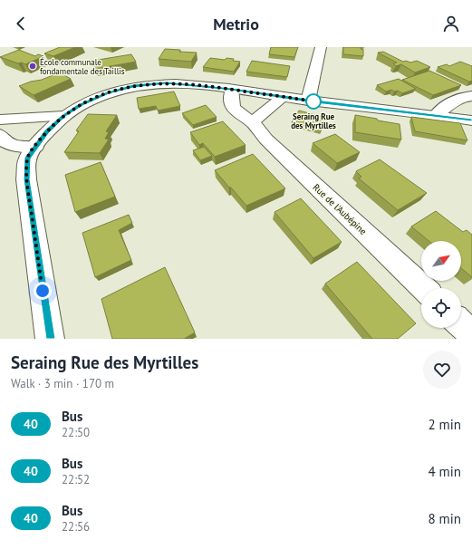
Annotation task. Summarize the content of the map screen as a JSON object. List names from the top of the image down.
{
  "streets": {
    "street": ["Rue de l'Aubépine"]
  },
  "places": ["École communale fondamentale des Taillis", "Seraing Rue des Myrtilles"],
  "lines": ["bus line 40"],
  "north": "top right",
  "page": {
    "header": "Metrio",
    "heading": ["Seraing Rue des Myrtilles", "Walk · 3 min · 170 m"],
    "list": [
      {
        "mark": "40",
        "name": "Bus",
        "note": "22:50",
        "value": "2 min"
      },
      {
        "mark": "40",
        "name": "Bus",
        "note": "22:52",
        "value": "4 min"
      },
      {
        "mark": "40",
        "name": "Bus",
        "note": "22:56",
        "value": "8 min"
      }
    ]
  }
}
